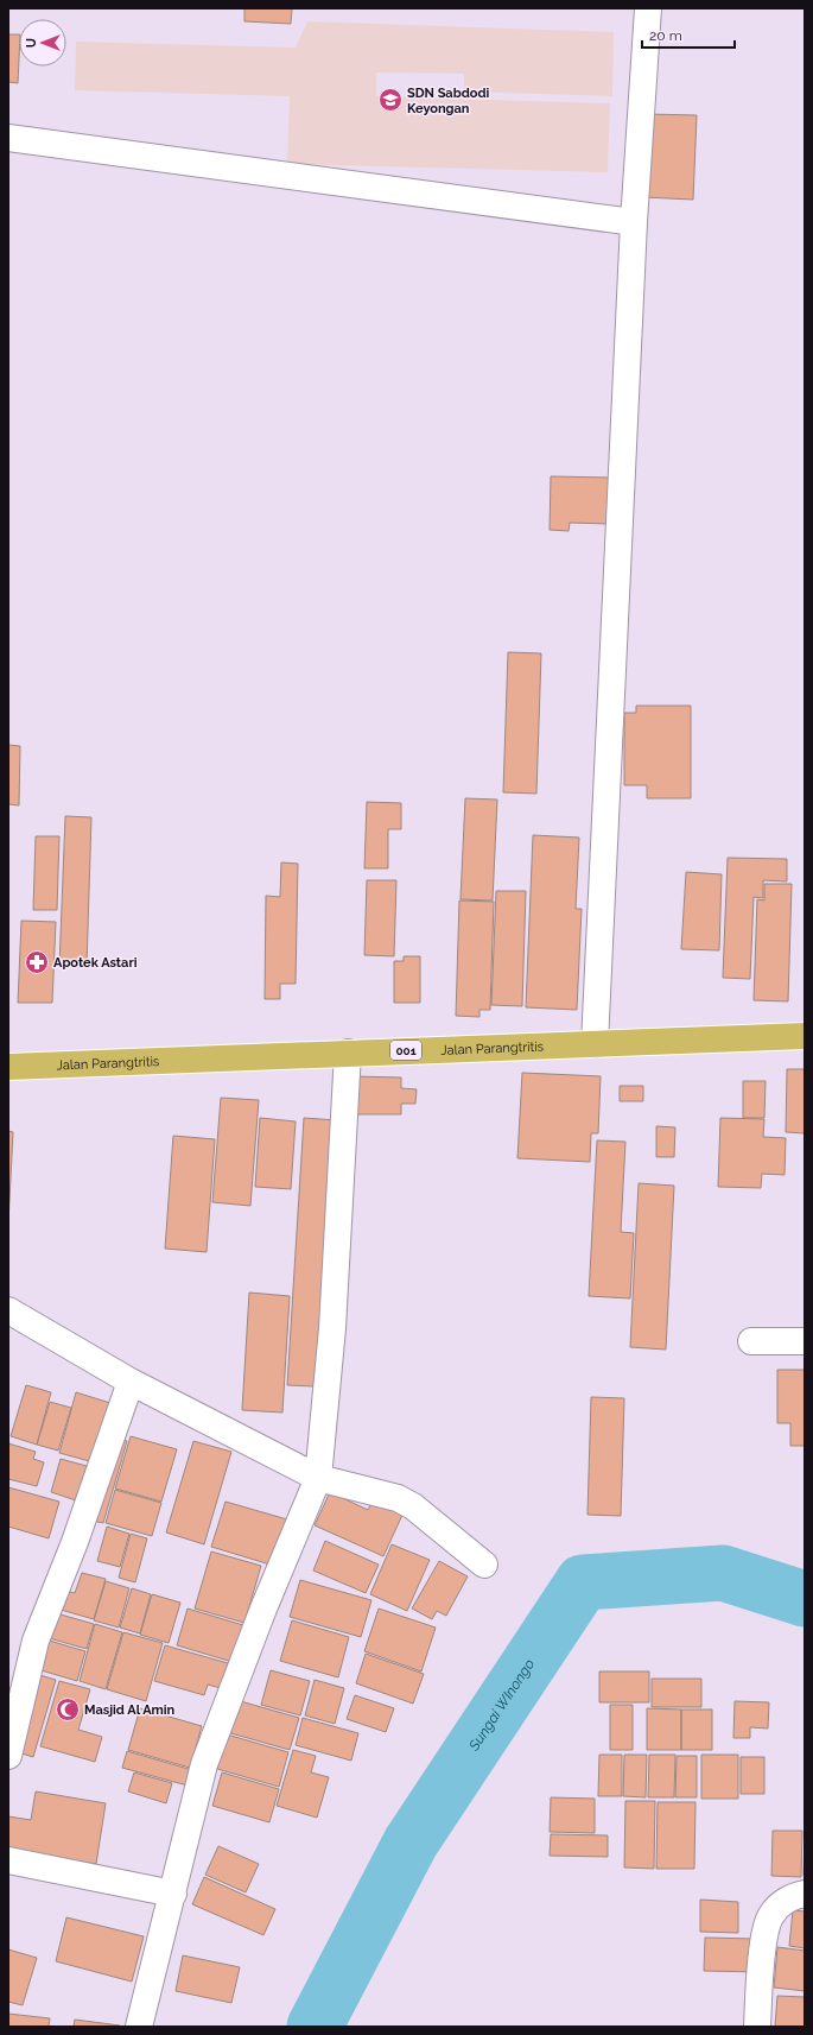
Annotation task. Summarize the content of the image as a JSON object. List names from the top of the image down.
{
  "streets": {
    "main road": ["Jalan Parangtritis", "001"]
  },
  "water": ["Sungai WInongo"],
  "places": {
    "school or university": ["SDN Sabdodi Keyongan"],
    "pharmacy": ["Apotek Astari"],
    "mosque": ["Masjid Al Amin"]
  },
  "scale_bar": "20 m",
  "north": "left"
}
